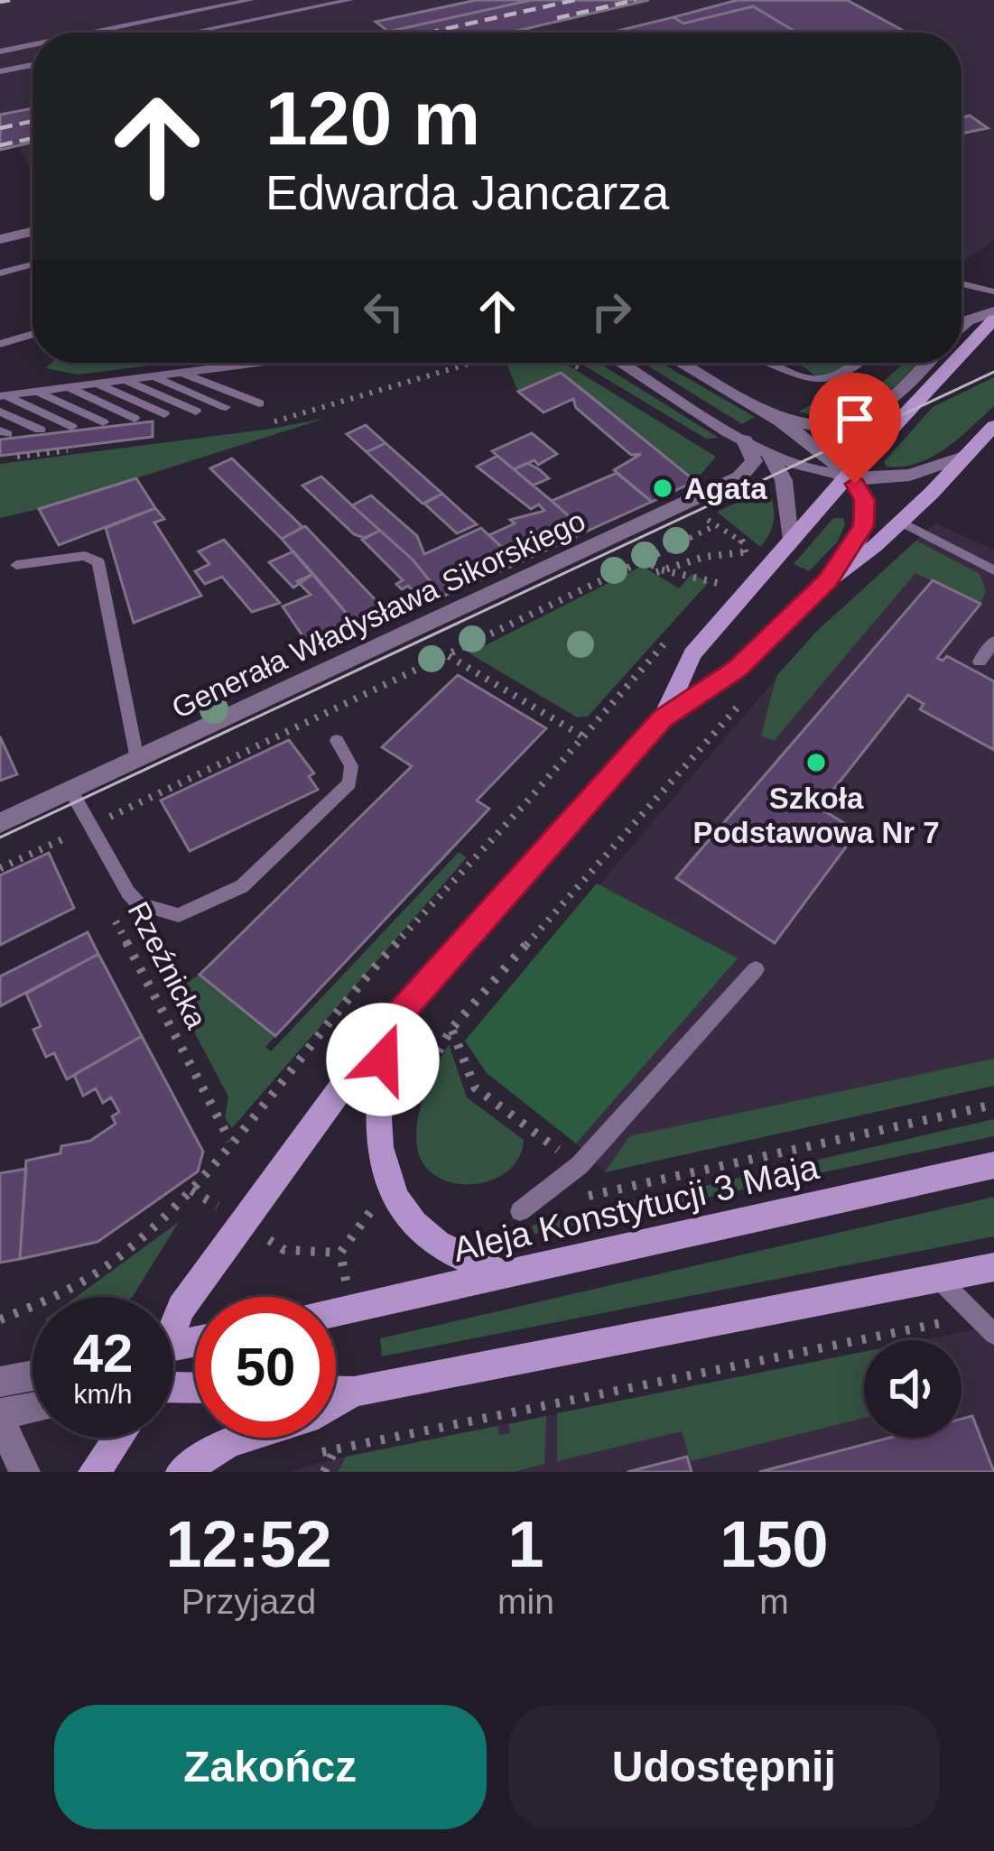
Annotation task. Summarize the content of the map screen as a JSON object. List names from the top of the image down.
{
  "streets": {
    "main road": ["Aleja Konstytucji 3 Maja"],
    "street": ["Generała Władysława Sikorskiego"],
    "lane": ["Rzeźnicka"]
  },
  "crossings": [
    ["Generała Władysława Sikorskiego", "Rzeźnicka"]
  ],
  "places": ["Agata", "Szkoła Podstawowa Nr 7"],
  "page": {
    "turn": ["120 m", "Edwarda Jancarza"],
    "speed": "42 km/h",
    "limit": "50",
    "eta": [
      "12:52",
      "Przyjazd",
      "1",
      "min",
      "150",
      "m"
    ],
    "buttons": ["Zakończ", "Udostępnij"]
  }
}
